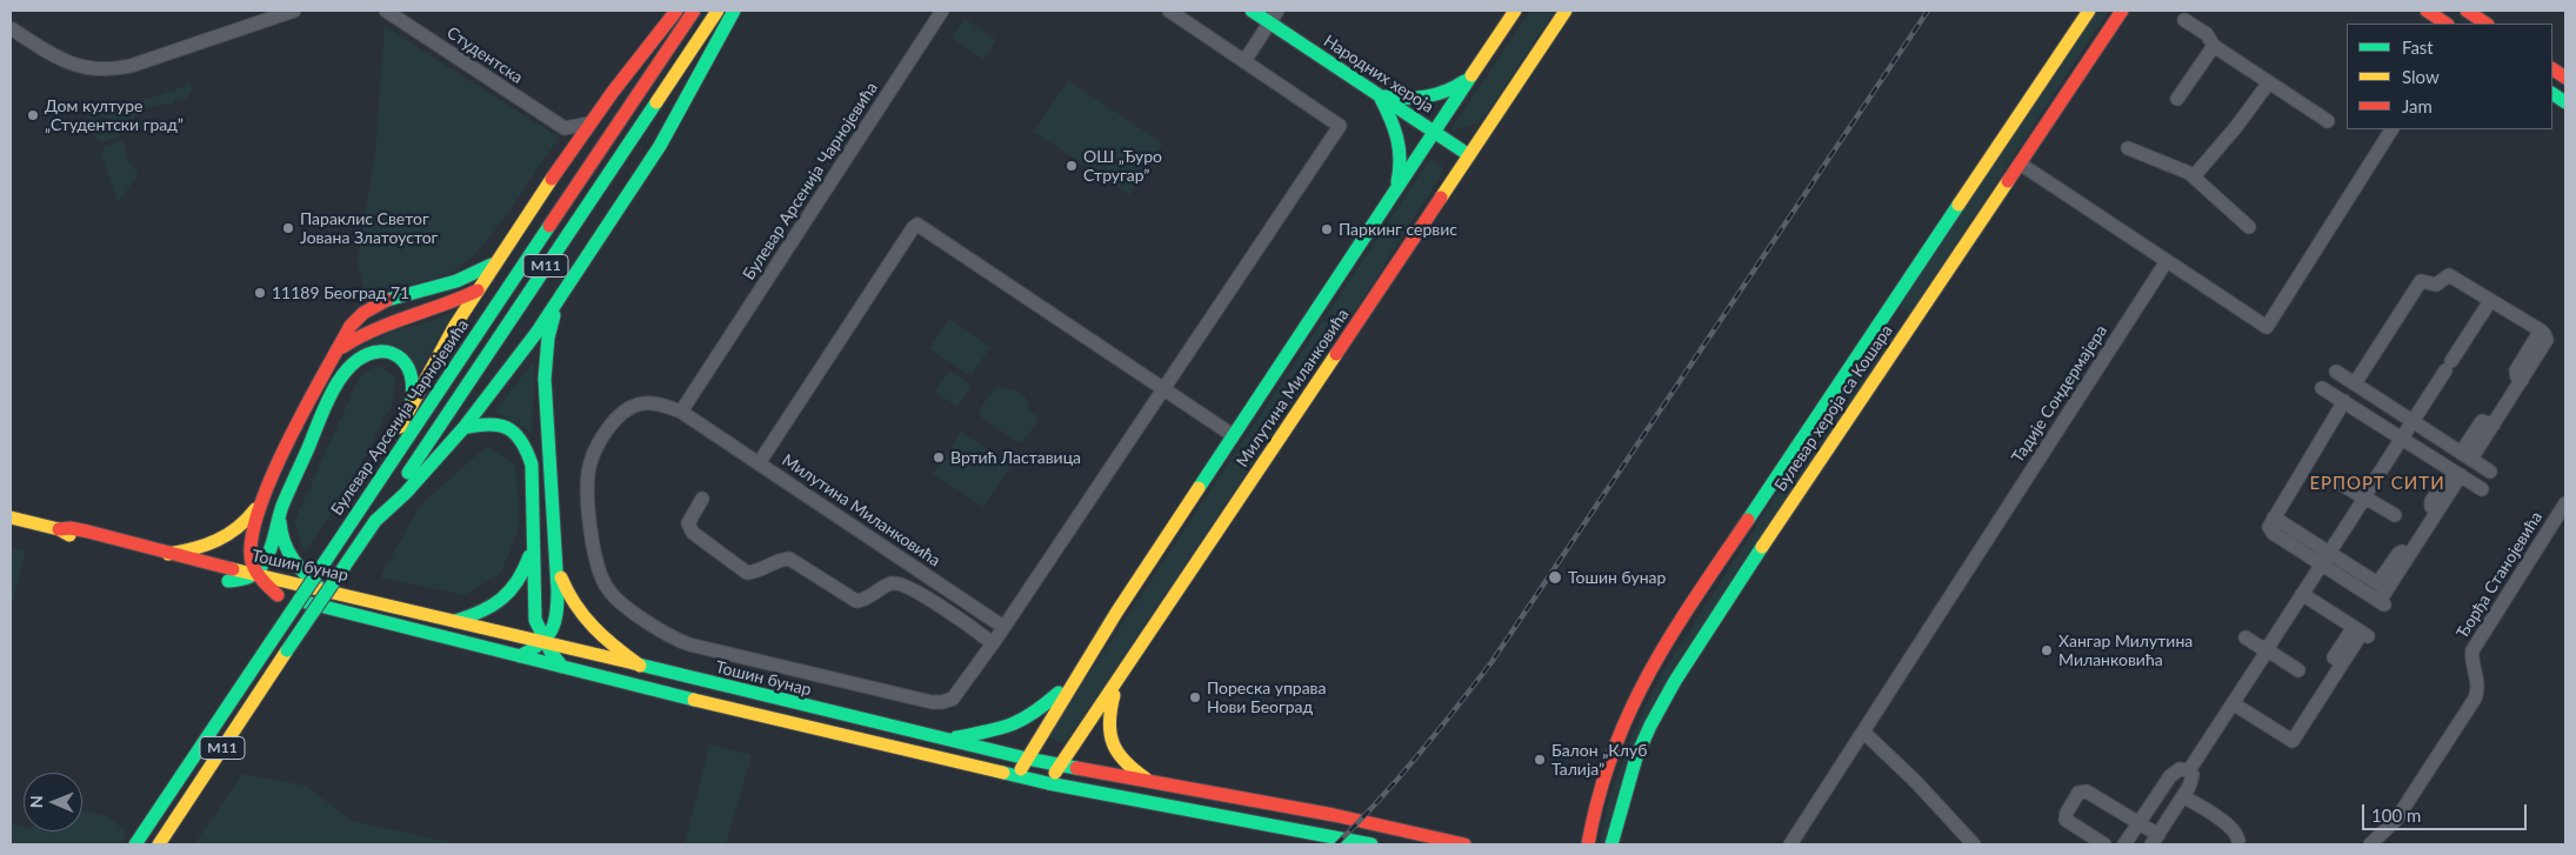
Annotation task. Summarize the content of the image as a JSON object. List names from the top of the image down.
{
  "streets": {
    "main road": [
      "Народних хероја",
      "Булевар Арсенија Чарнојевића",
      "M11",
      "Милутина Миланковића",
      "Булевар хероја са Кошара",
      "Тошин бунар"
    ],
    "street": ["Студентска", "Тадије Сондермајера", "Ђорђа Станојевића"]
  },
  "crossings": [
    ["Народних хероја", "Милутина Миланковића"],
    ["Булевар Арсенија Чарнојевића", "Милутина Миланковића"],
    ["Милутина Миланковића", "Тошин бунар"]
  ],
  "districts": ["ЕРПОРТ СИТИ"],
  "places": [
    "Дом културе „Студентски град”",
    "ОШ „Ђуро Стругар”",
    "Параклис Светог Јована Златоустог",
    "Паркинг сервис",
    "11189 Београд 71",
    "Вртић Ластавица",
    "Тошин бунар",
    "Хангар Милутина Миланковића",
    "Пореска управа Нови Београд",
    "Балон „Клуб Талија”"
  ],
  "legend": ["Fast", "Slow", "Jam"],
  "scale_bar": "100 m",
  "north": "left"
}
